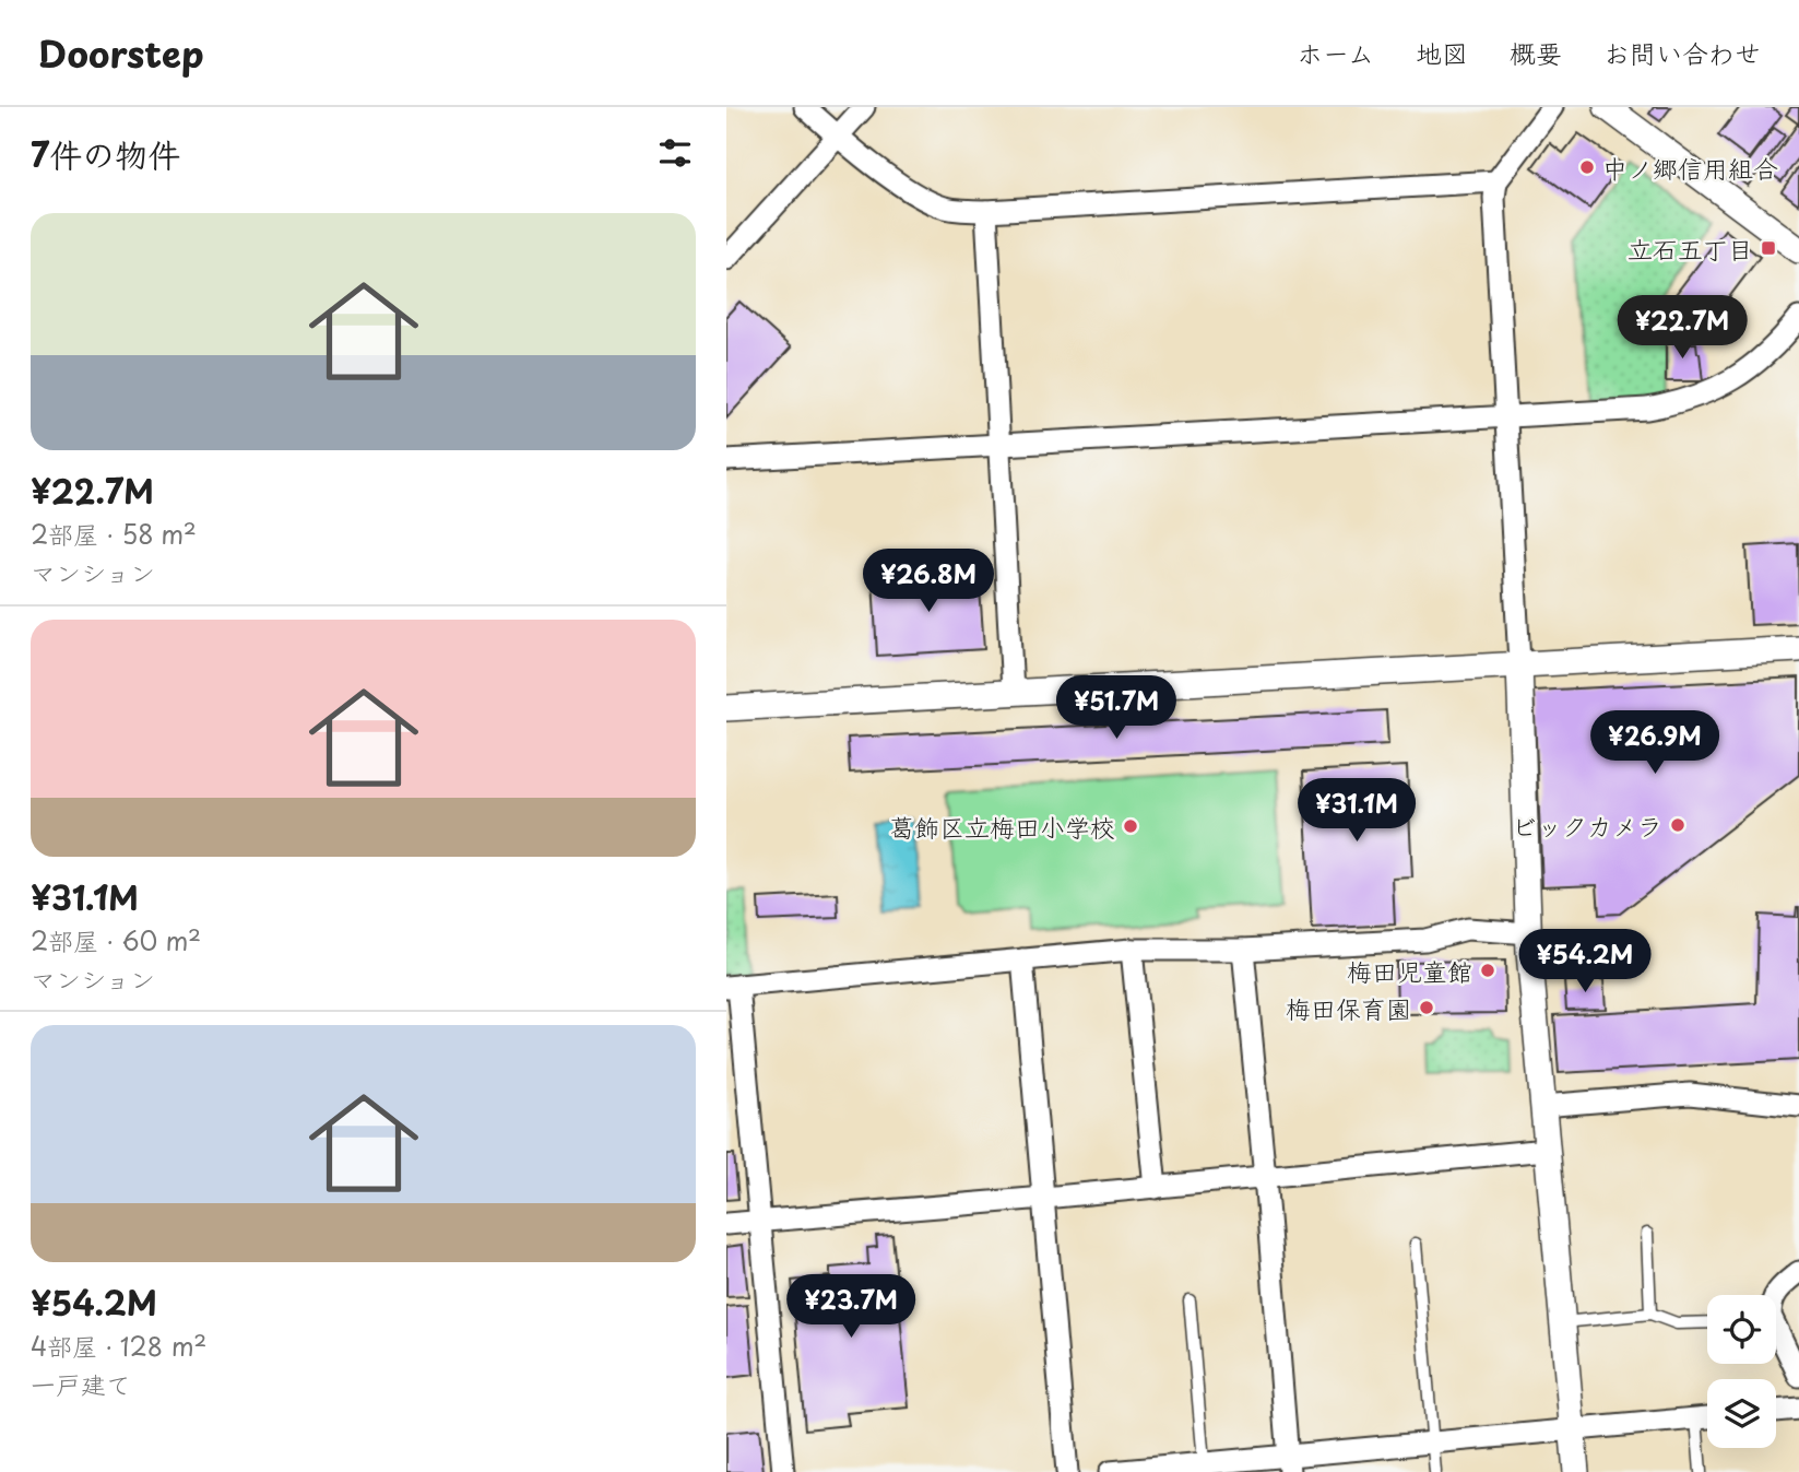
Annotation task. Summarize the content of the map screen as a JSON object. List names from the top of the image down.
{
  "places": {
    "other": [
      "中ノ郷信用組合",
      "ビックカメラ",
      "葛飾区立梅田小学校",
      "梅田児童館",
      "梅田保育園"
    ],
    "transit": ["立石五丁目"]
  },
  "page": {
    "header": "Doorstep",
    "nav": [
      "ホーム",
      "地図",
      "概要",
      "お問い合わせ"
    ],
    "heading": "7件の物件",
    "list": [
      {
        "name": "¥22.7M",
        "note": "2部屋 · 58 m² · マンション"
      },
      {
        "name": "¥31.1M",
        "note": "2部屋 · 60 m² · マンション"
      },
      {
        "name": "¥54.2M",
        "note": "4部屋 · 128 m² · 一戸建て"
      }
    ],
    "price": [
      "¥22.7M",
      "¥26.8M",
      "¥51.7M",
      "¥26.9M",
      "¥31.1M",
      "¥54.2M",
      "¥23.7M"
    ]
  }
}
